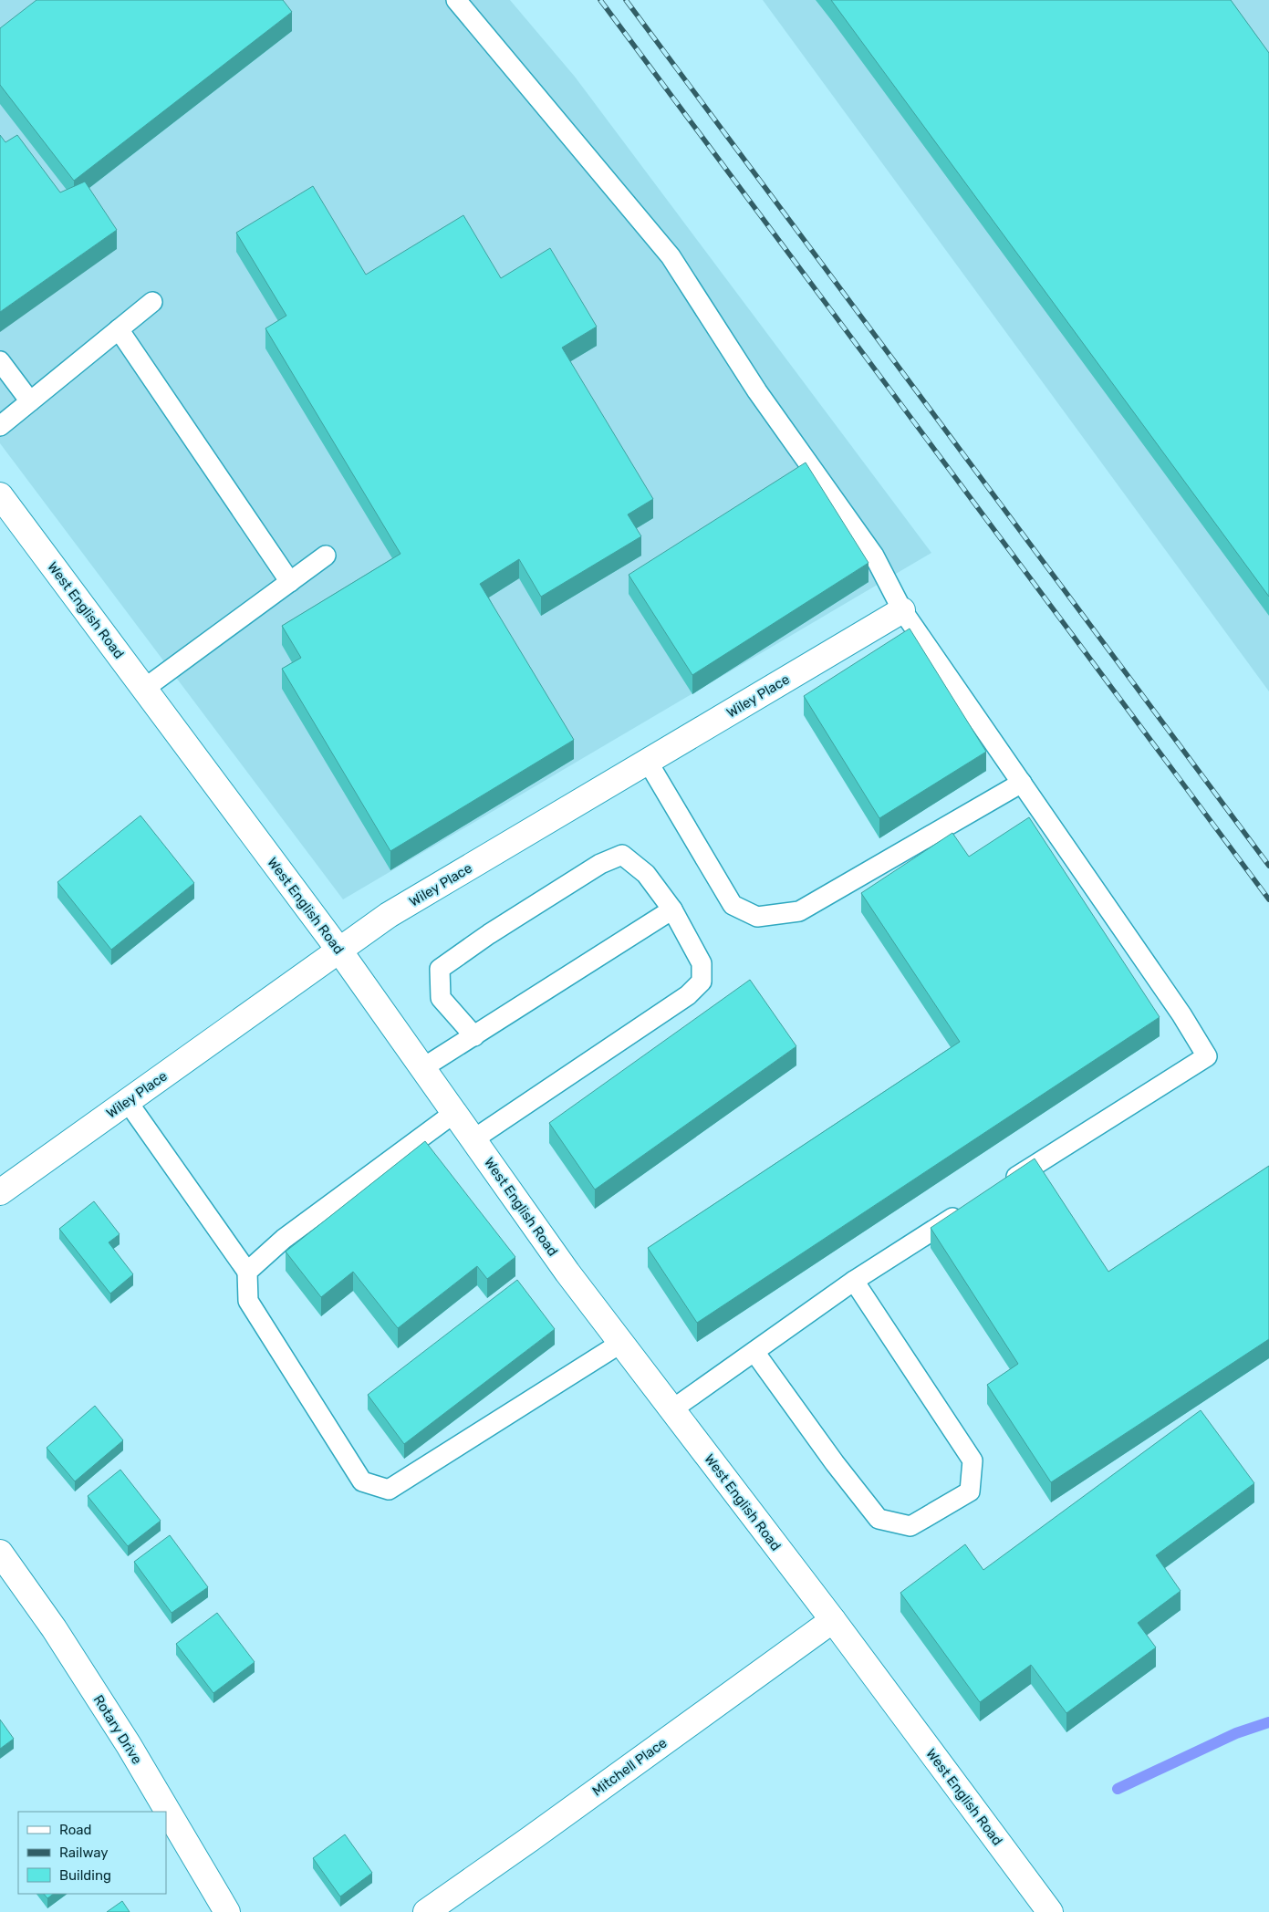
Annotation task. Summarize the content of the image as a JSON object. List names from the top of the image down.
{
  "streets": {
    "street": [
      "West English Road",
      "Wiley Place",
      "Rotary Drive",
      "Mitchell Place"
    ]
  },
  "crossings": [
    ["West English Road", "Wiley Place"],
    ["West English Road", "Mitchell Place"]
  ],
  "legend": ["Road", "Railway", "Building"]
}
